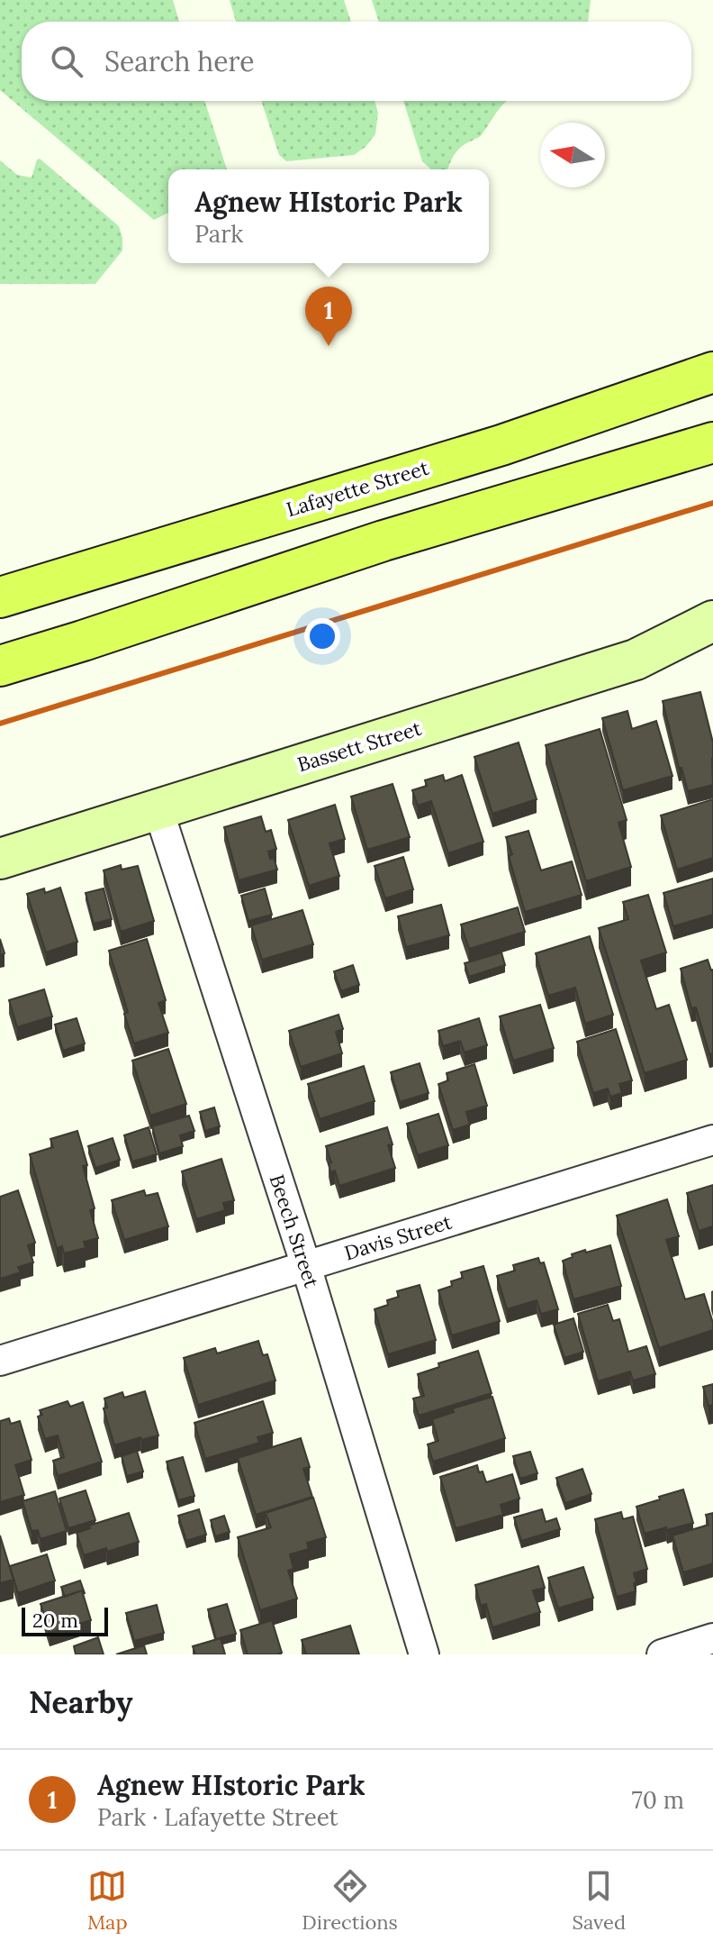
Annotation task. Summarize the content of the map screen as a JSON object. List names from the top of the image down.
{
  "streets": {
    "main road": ["Lafayette Street"],
    "street": ["Bassett Street", "Beech Street", "Davis Street"]
  },
  "crossings": [
    ["Bassett Street", "Beech Street"],
    ["Beech Street", "Davis Street"]
  ],
  "scale_bar": "20 m",
  "north": "left",
  "page": {
    "search": "Search here",
    "popup": ["Agnew HIstoric Park", "Park"],
    "pins": "1",
    "scale": "20 m",
    "heading": "Nearby",
    "list": [
      {
        "mark": "1",
        "name": "Agnew HIstoric Park",
        "note": "Park · Lafayette Street",
        "value": "70 m"
      }
    ],
    "nav": ["Map", "Directions", "Saved"]
  }
}
